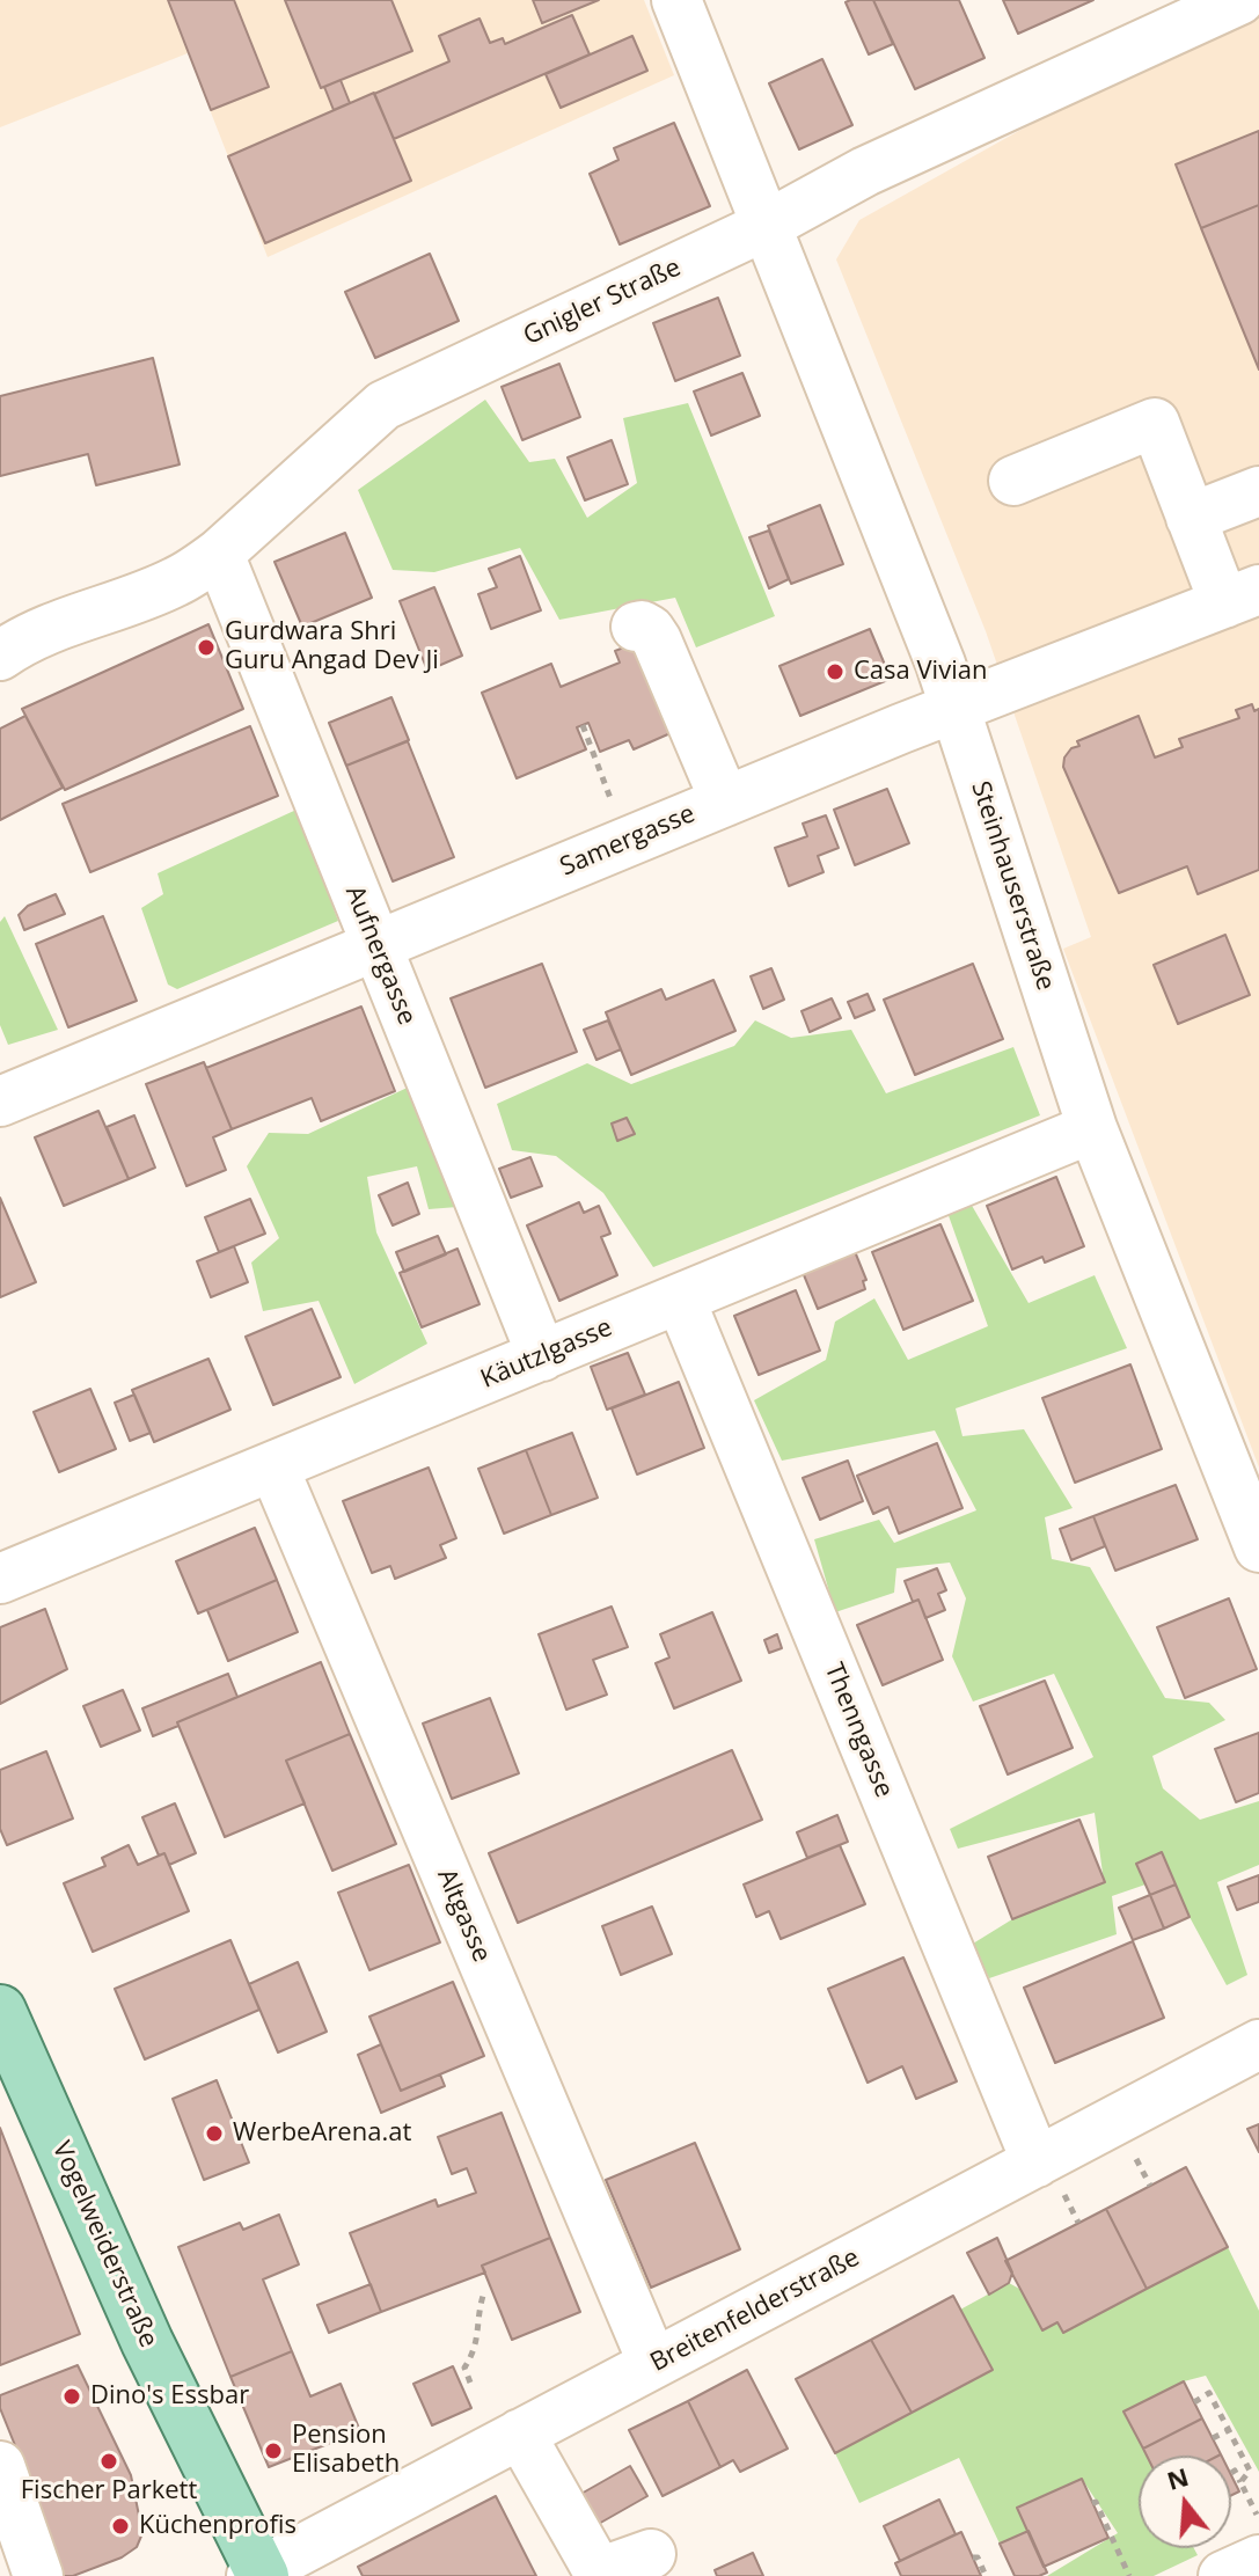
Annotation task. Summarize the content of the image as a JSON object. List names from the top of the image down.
{
  "streets": {
    "main road": ["Vogelweiderstraße"],
    "street": [
      "Gnigler Straße",
      "Samergasse",
      "Steinhauserstraße",
      "Aufnergasse",
      "Käutzlgasse",
      "Thenngasse",
      "Altgasse",
      "Breitenfelderstraße"
    ]
  },
  "crossings": [
    ["Gnigler Straße", "Steinhauserstraße"],
    ["Gnigler Straße", "Aufnergasse"],
    ["Samergasse", "Steinhauserstraße"],
    ["Samergasse", "Aufnergasse"],
    ["Steinhauserstraße", "Käutzlgasse"],
    ["Aufnergasse", "Käutzlgasse"],
    ["Käutzlgasse", "Thenngasse"],
    ["Käutzlgasse", "Altgasse"],
    ["Thenngasse", "Breitenfelderstraße"],
    ["Altgasse", "Breitenfelderstraße"],
    ["Vogelweiderstraße", "Breitenfelderstraße"]
  ],
  "places": [
    "Gurdwara Shri Guru Angad Dev Ji",
    "Casa Vivian",
    "WerbeArena.at",
    "Dino's Essbar",
    "Pension Elisabeth",
    "Fischer Parkett",
    "Küchenprofis"
  ],
  "north": "top"
}
